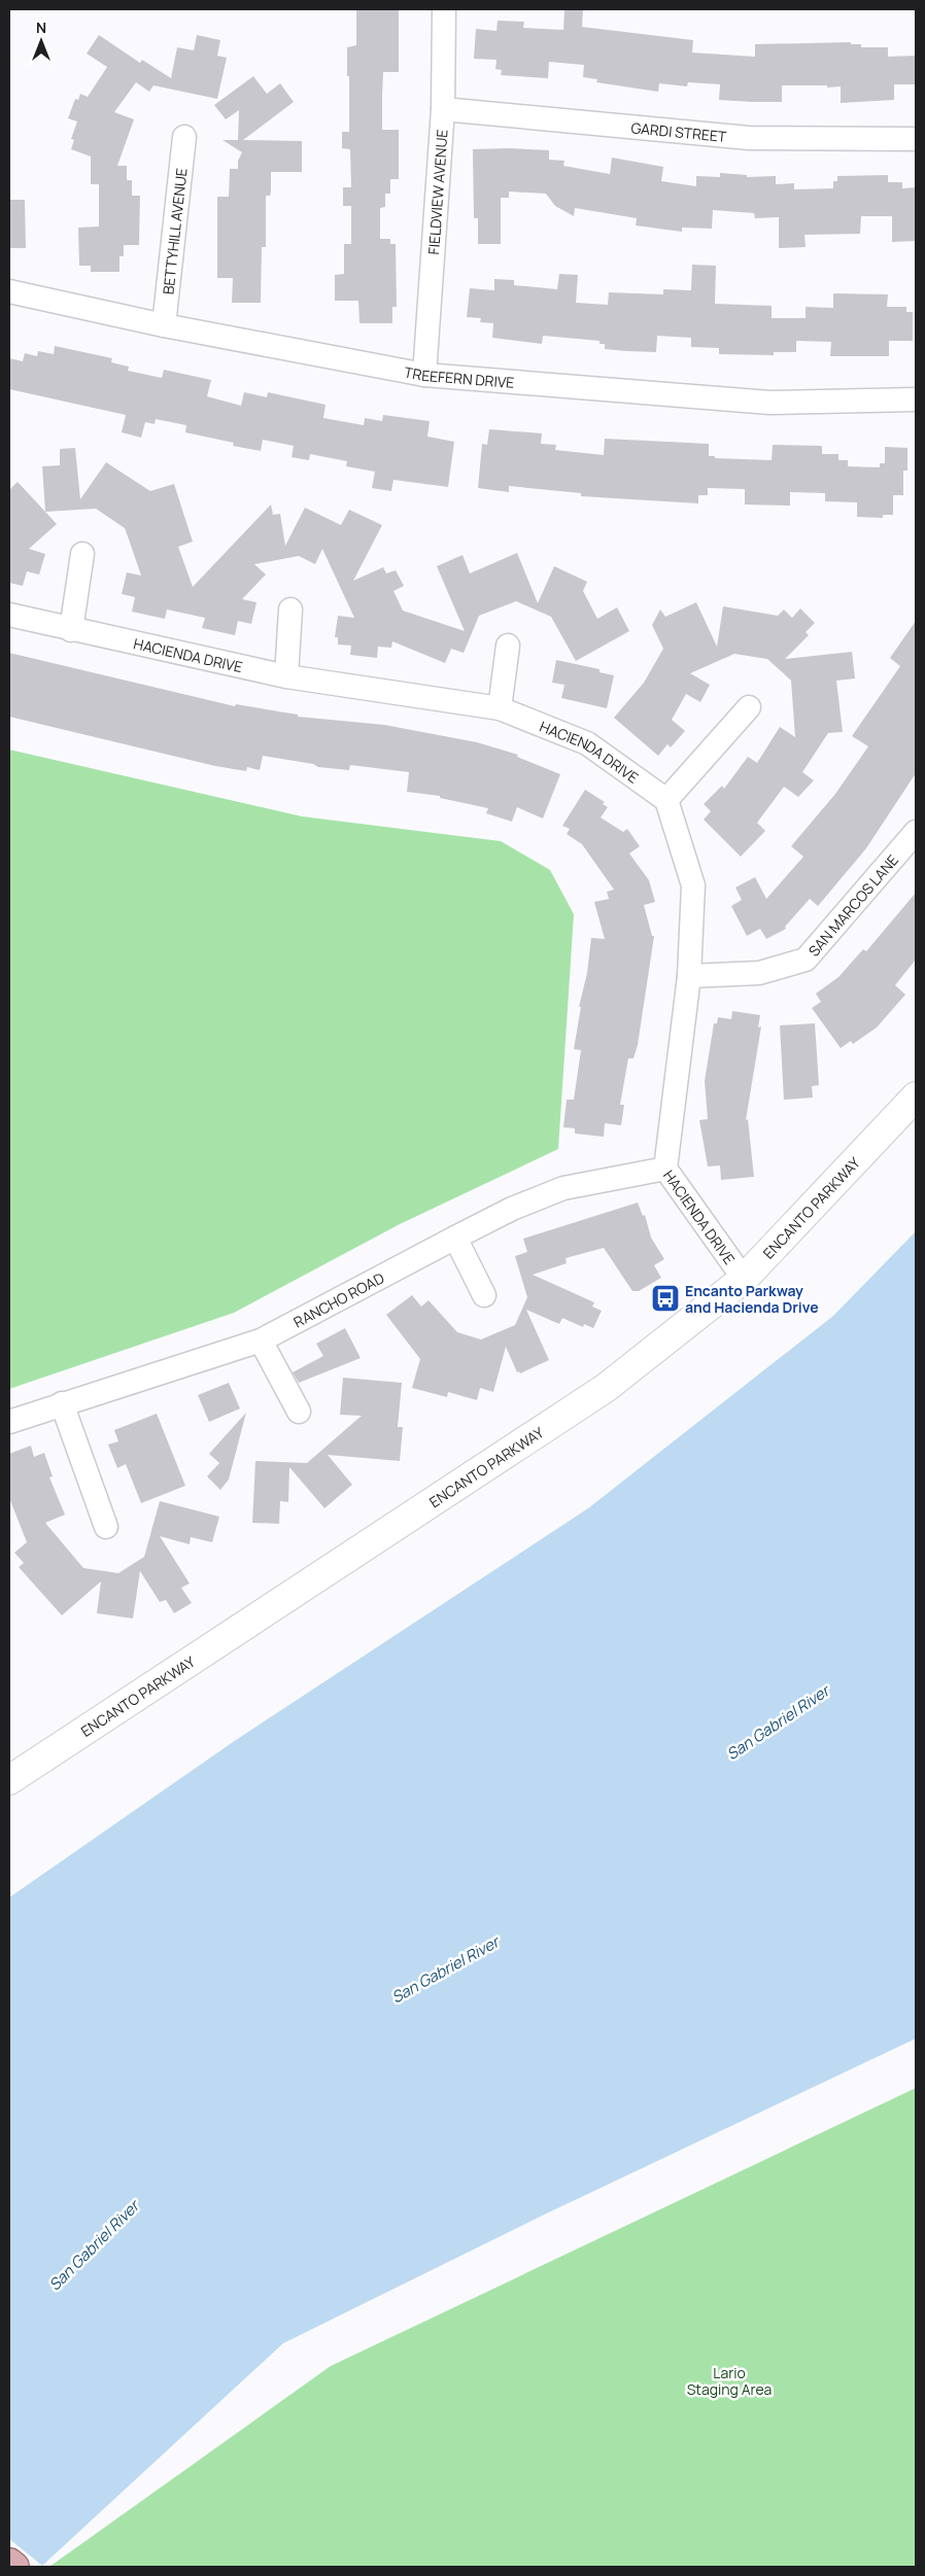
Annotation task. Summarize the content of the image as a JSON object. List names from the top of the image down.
{
  "streets": {
    "street": [
      "GARDI STREET",
      "FIELDVIEW AVENUE",
      "BETTYHILL AVENUE",
      "TREEFERN DRIVE",
      "HACIENDA DRIVE",
      "SAN MARCOS LANE",
      "ENCANTO PARKWAY",
      "RANCHO ROAD"
    ]
  },
  "crossings": [
    ["GARDI STREET", "FIELDVIEW AVENUE"],
    ["FIELDVIEW AVENUE", "TREEFERN DRIVE"],
    ["BETTYHILL AVENUE", "TREEFERN DRIVE"],
    ["HACIENDA DRIVE", "SAN MARCOS LANE"],
    ["HACIENDA DRIVE", "ENCANTO PARKWAY"],
    ["HACIENDA DRIVE", "RANCHO ROAD"]
  ],
  "water": ["San Gabriel River"],
  "parks": ["Lario Staging Area"],
  "places": {
    "bus stop": ["Encanto Parkway and Hacienda Drive"]
  },
  "north": "top"
}
